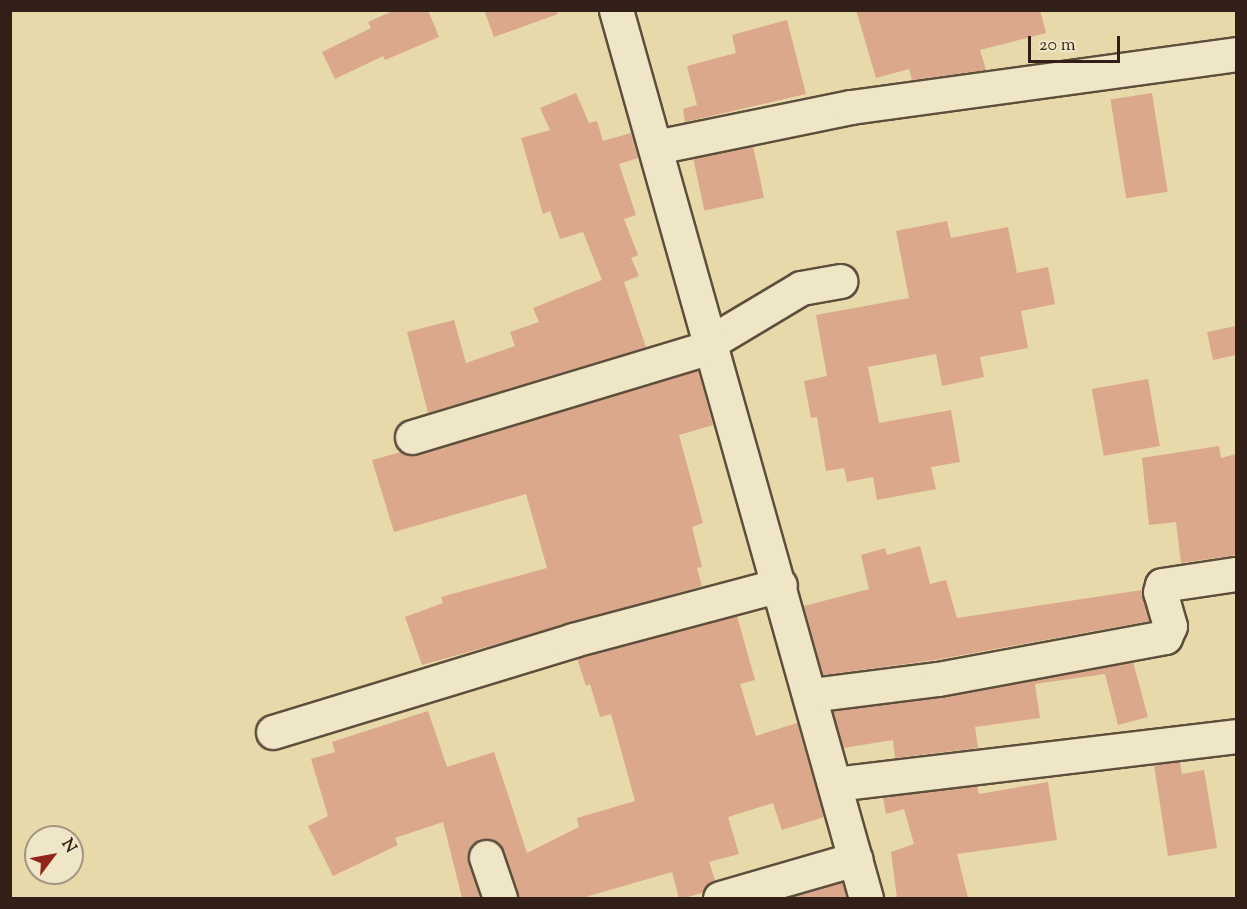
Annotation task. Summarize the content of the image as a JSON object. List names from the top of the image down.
{
  "scale_bar": "20 m",
  "north": "top right"
}
